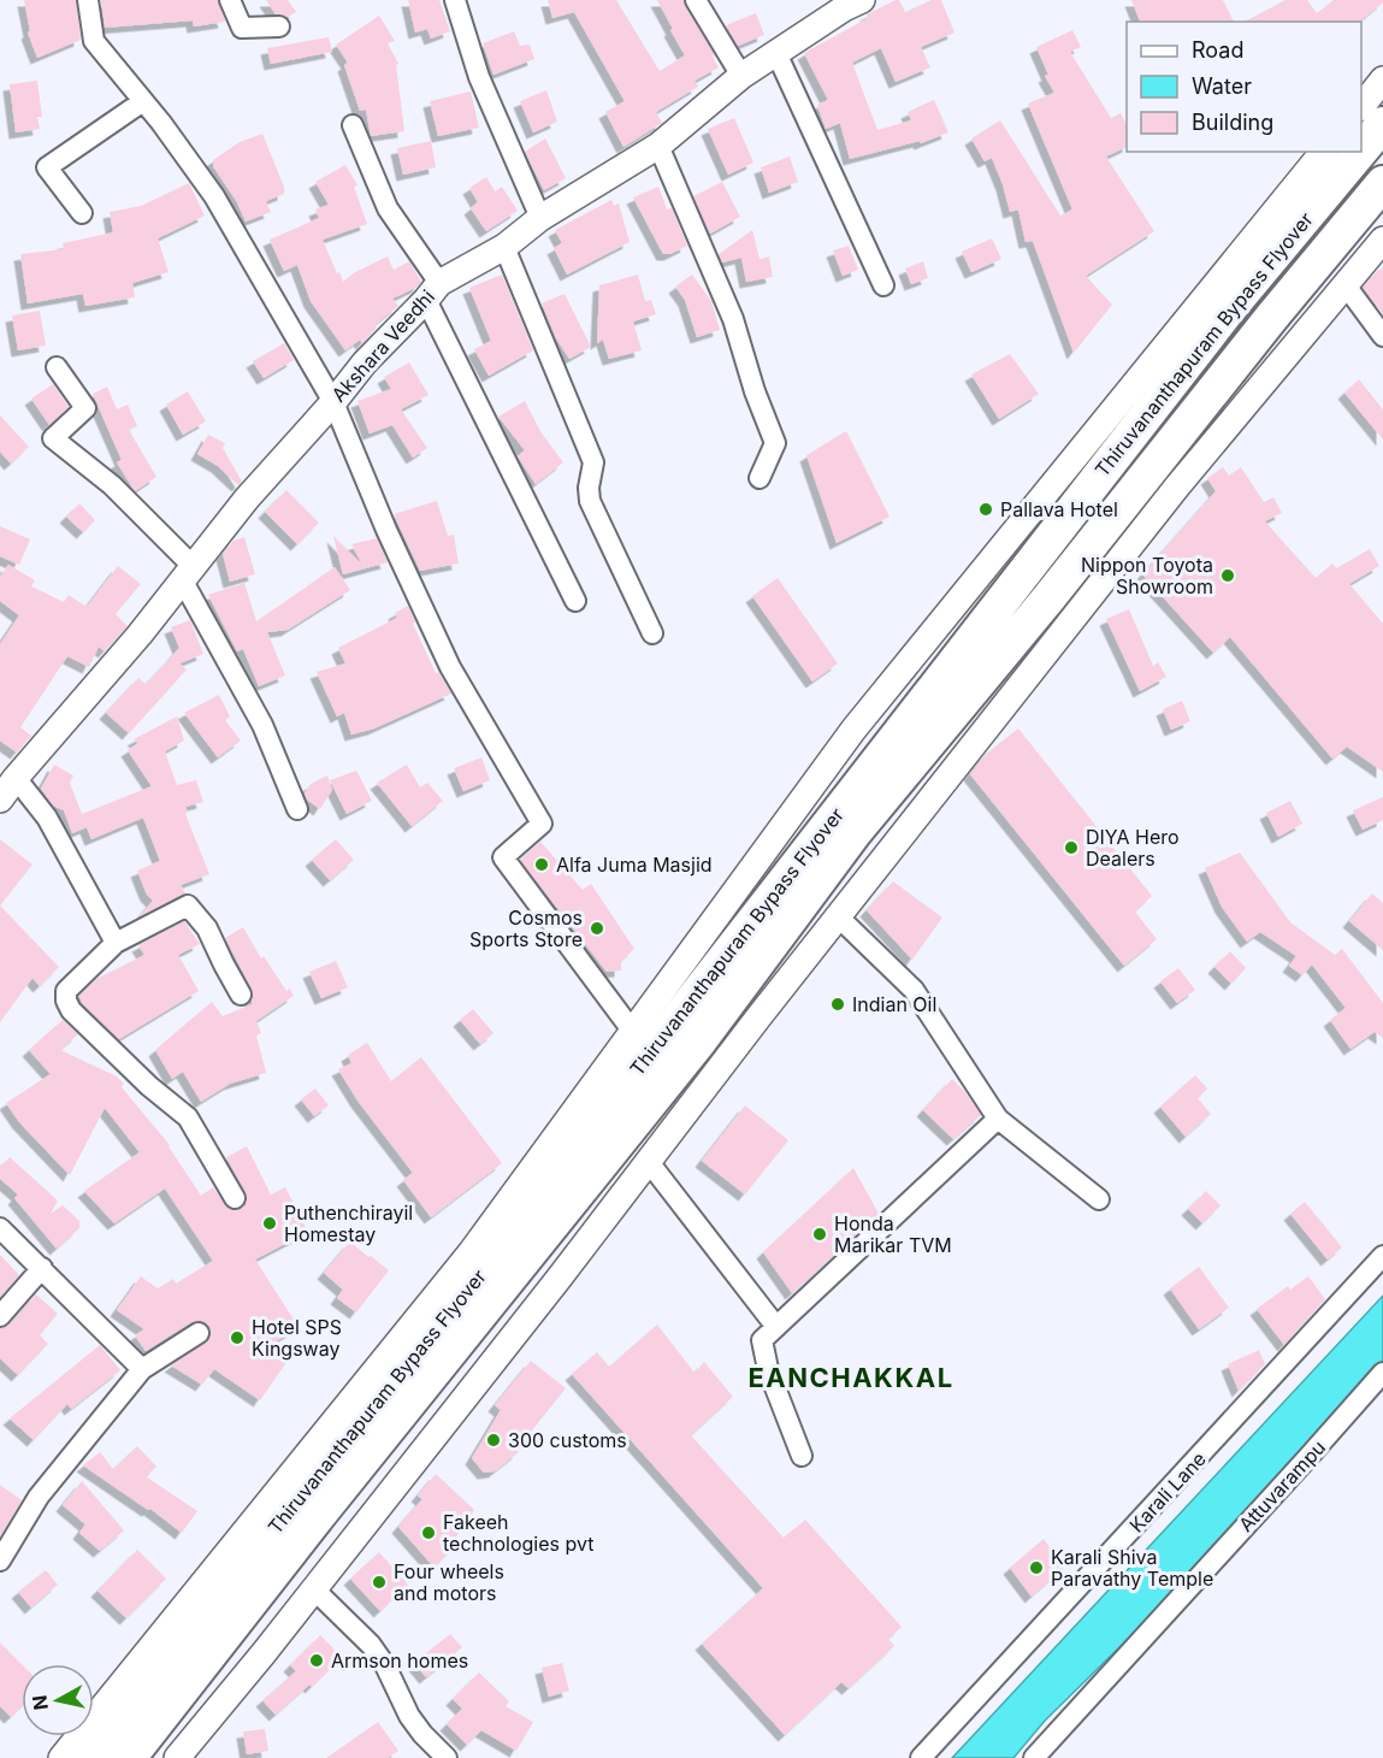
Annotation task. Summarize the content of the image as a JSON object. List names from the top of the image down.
{
  "streets": {
    "highway": ["Thiruvananthapuram Bypass Flyover"],
    "street": ["Akshara Veedhi", "Attuvarampu", "Karali Lane"]
  },
  "districts": ["EANCHAKKAL"],
  "places": [
    "Pallava Hotel",
    "Nippon Toyota Showroom",
    "DIYA Hero Dealers",
    "Alfa Juma Masjid",
    "Cosmos Sports Store",
    "Indian Oil",
    "Puthenchirayil Homestay",
    "Honda Marikar TVM",
    "Hotel SPS Kingsway",
    "300 customs",
    "Fakeeh technologies pvt",
    "Karali Shiva Paravathy Temple",
    "Four wheels and motors",
    "Armson homes"
  ],
  "legend": ["Road", "Water", "Building"],
  "north": "left"
}
